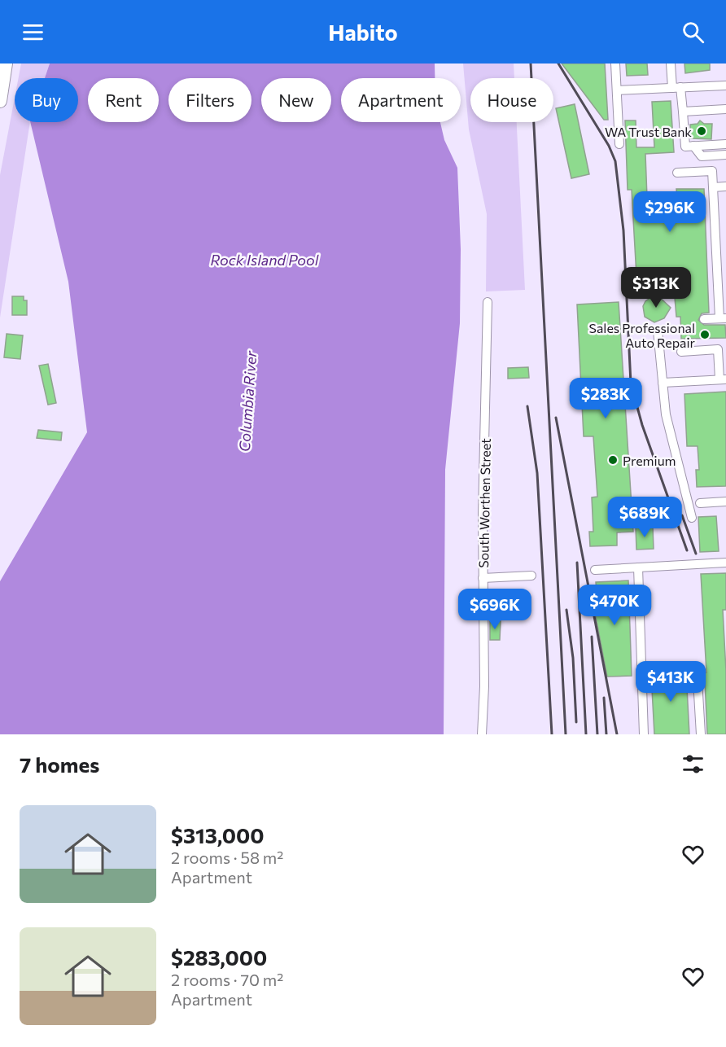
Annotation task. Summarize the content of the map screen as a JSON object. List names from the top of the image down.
{
  "streets": {
    "street": ["South Worthen Street"]
  },
  "water": ["Rock Island Pool", "Columbia River"],
  "places": ["WA Trust Bank", "Sales Professional Auto Repair", "Premium"],
  "page": {
    "header": "Habito",
    "chip": [
      "Buy",
      "Rent",
      "Filters",
      "New",
      "Apartment",
      "House"
    ],
    "price": [
      "$296K",
      "$313K",
      "$283K",
      "$689K",
      "$470K",
      "$696K",
      "$413K"
    ],
    "heading": "7 homes",
    "list": [
      {
        "name": "$313,000",
        "note": "2 rooms · 58 m² · Apartment"
      },
      {
        "name": "$283,000",
        "note": "2 rooms · 70 m² · Apartment"
      }
    ]
  }
}
